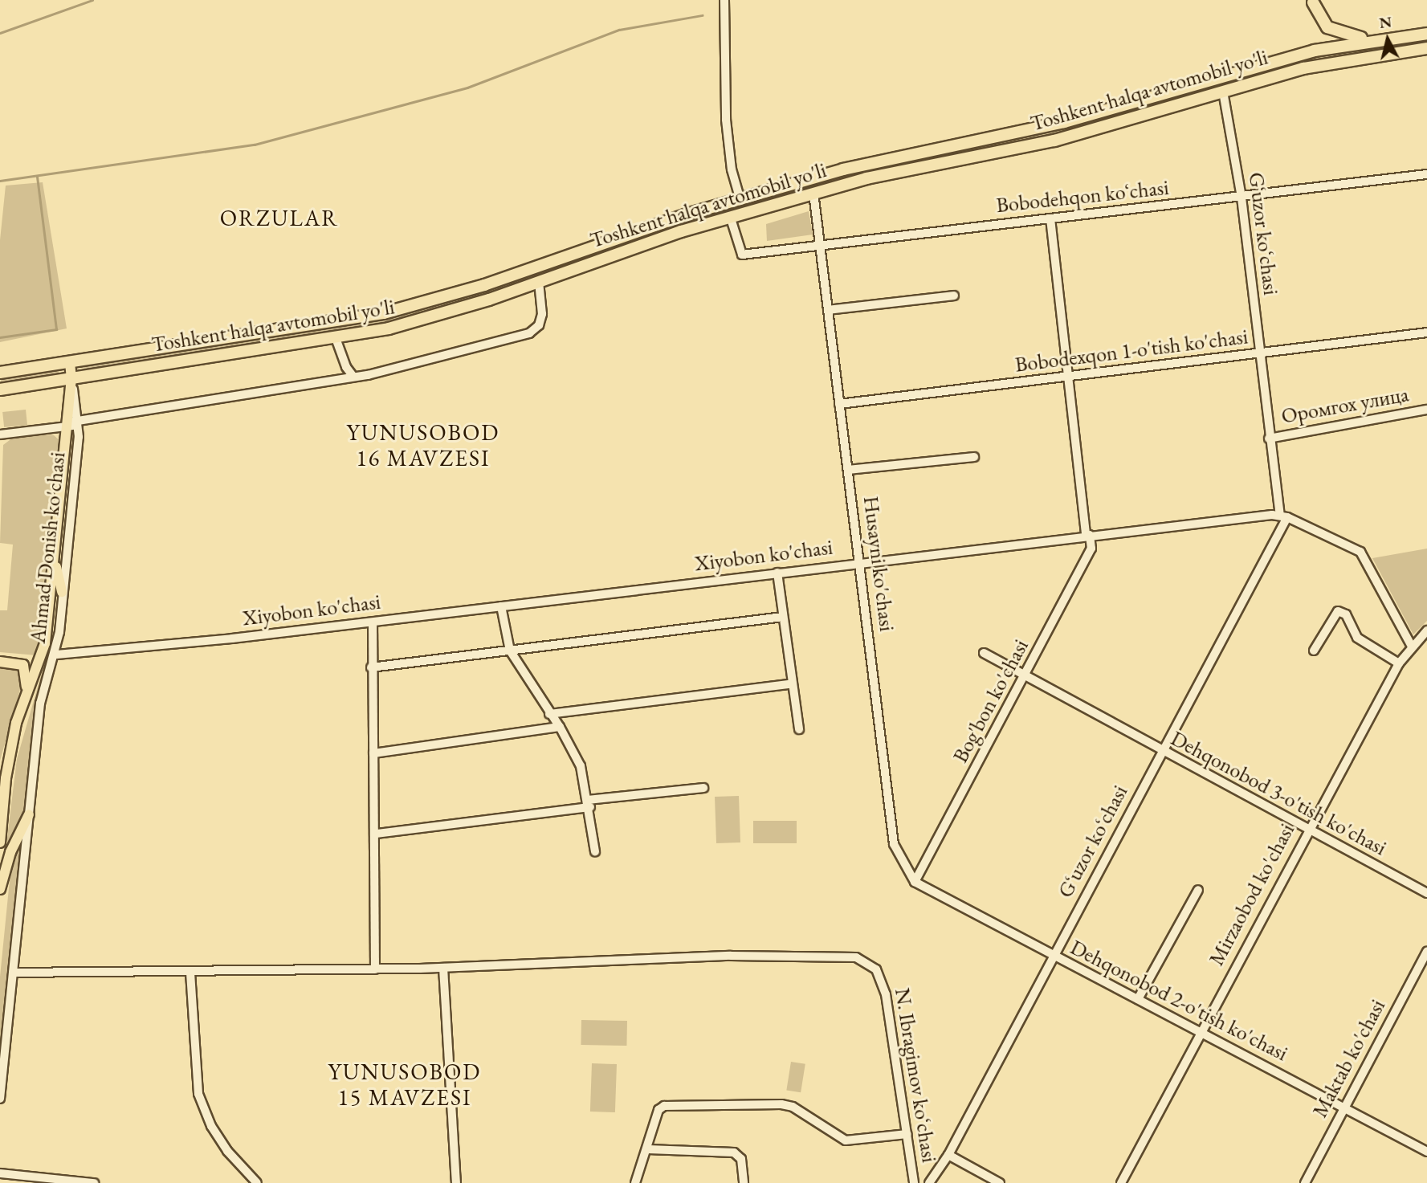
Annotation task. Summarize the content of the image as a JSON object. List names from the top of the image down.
{
  "streets": {
    "highway": ["Toshkent halqa avtomobil yo'li"],
    "main road": ["Ahmad Donish ko'chasi"],
    "street": [
      "Bobodehqon koʻchasi",
      "Gʻuzor koʻchasi",
      "Bobodexqon 1-o'tish ko'chasi",
      "Оромгох улица",
      "Xiyobon ko'chasi",
      "Husayni ko'chasi",
      "Bog'bon ko'chasi",
      "Dehqonobod 3-o'tish ko'chasi",
      "Mirzaobod ko'chasi",
      "Dehqonobod 2-o'tish ko'chasi",
      "Maktab ko'chasi",
      "N. Ibragimov koʻchasi"
    ]
  },
  "crossings": [
    ["Toshkent halqa avtomobil yo'li", "Bobodehqon koʻchasi"],
    ["Toshkent halqa avtomobil yo'li", "Gʻuzor koʻchasi"],
    ["Toshkent halqa avtomobil yo'li", "Ahmad Donish ko'chasi"],
    ["Toshkent halqa avtomobil yo'li", "Husayni ko'chasi"],
    ["Bobodehqon koʻchasi", "Gʻuzor koʻchasi"],
    ["Bobodehqon koʻchasi", "Husayni ko'chasi"],
    ["Bobodehqon koʻchasi", "Bog'bon ko'chasi"],
    ["Gʻuzor koʻchasi", "Bobodexqon 1-o'tish ko'chasi"],
    ["Gʻuzor koʻchasi", "Оромгох улица"],
    ["Gʻuzor koʻchasi", "Xiyobon ko'chasi"],
    ["Gʻuzor koʻchasi", "Dehqonobod 3-o'tish ko'chasi"],
    ["Gʻuzor koʻchasi", "Dehqonobod 2-o'tish ko'chasi"],
    ["Bobodexqon 1-o'tish ko'chasi", "Husayni ko'chasi"],
    ["Bobodexqon 1-o'tish ko'chasi", "Bog'bon ko'chasi"],
    ["Ahmad Donish ko'chasi", "Xiyobon ko'chasi"],
    ["Xiyobon ko'chasi", "Husayni ko'chasi"],
    ["Xiyobon ko'chasi", "Bog'bon ko'chasi"],
    ["Husayni ko'chasi", "Bog'bon ko'chasi"],
    ["Husayni ko'chasi", "Dehqonobod 2-o'tish ko'chasi"],
    ["Bog'bon ko'chasi", "Dehqonobod 3-o'tish ko'chasi"],
    ["Bog'bon ko'chasi", "Dehqonobod 2-o'tish ko'chasi"],
    ["Dehqonobod 3-o'tish ko'chasi", "Mirzaobod ko'chasi"],
    ["Mirzaobod ko'chasi", "Dehqonobod 2-o'tish ko'chasi"],
    ["Dehqonobod 2-o'tish ko'chasi", "Maktab ko'chasi"]
  ],
  "districts": ["ORZULAR", "YUNUSOBOD 16 MAVZESI", "YUNUSOBOD 15 MAVZESI"],
  "north": "top"
}
